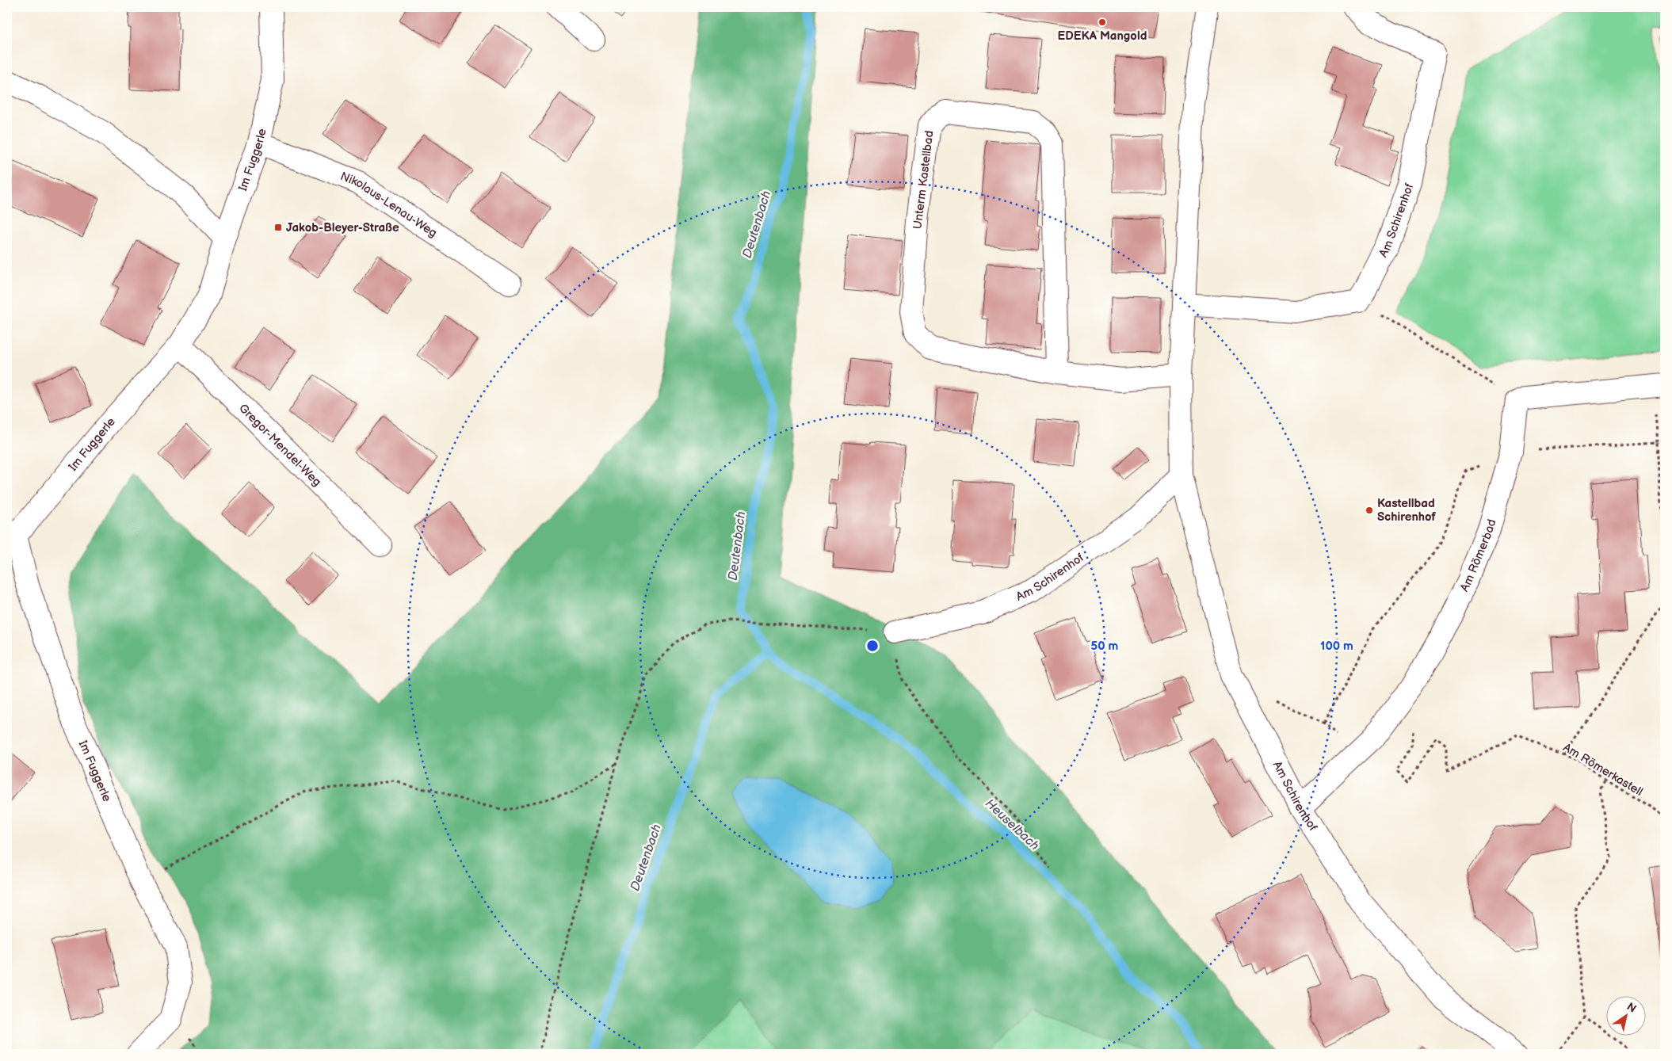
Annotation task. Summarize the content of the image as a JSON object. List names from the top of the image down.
{
  "streets": {
    "street": [
      "Im Fuggerle",
      "Unterm Kastellbad",
      "Nikolaus-Lenau-Weg",
      "Am Schirenhof",
      "Gregor-Mendel-Weg",
      "Am Römerbad"
    ],
    "path": ["Am Römerkastell"]
  },
  "crossings": [
    ["Im Fuggerle", "Nikolaus-Lenau-Weg"],
    ["Im Fuggerle", "Gregor-Mendel-Weg"],
    ["Unterm Kastellbad", "Am Schirenhof"],
    ["Am Schirenhof", "Am Römerbad"]
  ],
  "water": ["Deutenbach", "Heuselbach"],
  "places": {
    "other": ["EDEKA Mangold", "Kastellbad Schirenhof"],
    "transit": ["Jakob-Bleyer-Straße"]
  },
  "north": "top right",
  "rings": ["50 m", "100 m"]
}
